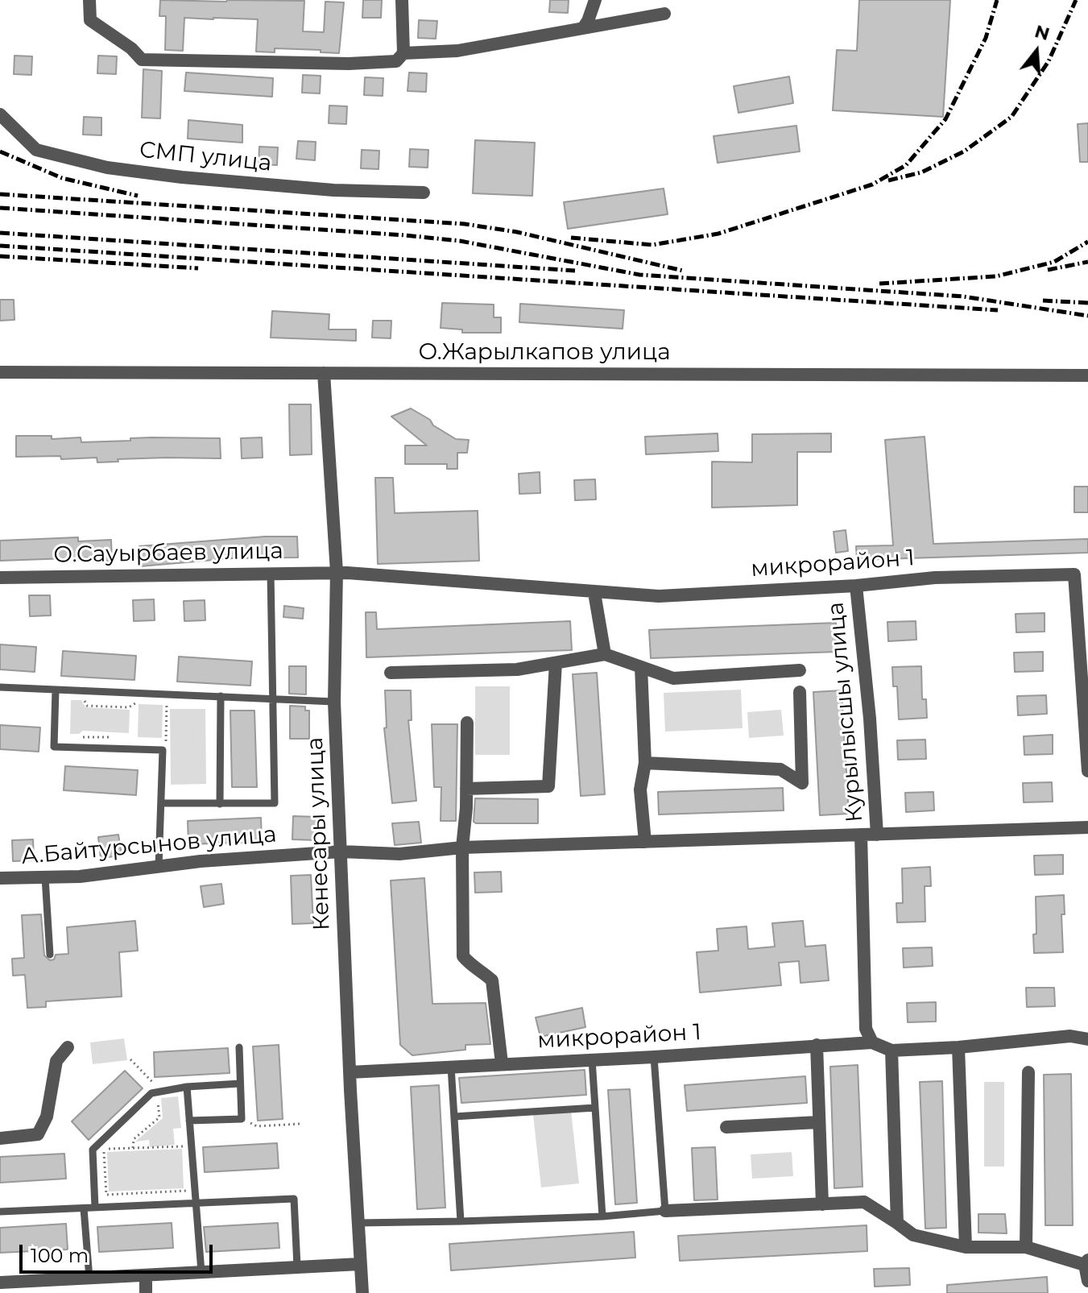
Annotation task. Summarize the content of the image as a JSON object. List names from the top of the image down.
{
  "streets": {
    "street": [
      "СМП улица",
      "О.Жарылкапов улица",
      "О.Сауырбаев улица",
      "микрорайон 1",
      "Курылысшы улица",
      "Кенесары улица",
      "А.Байтурсынов улица"
    ]
  },
  "crossings": [
    ["О.Жарылкапов улица", "Кенесары улица"],
    ["О.Сауырбаев улица", "микрорайон 1"],
    ["О.Сауырбаев улица", "Кенесары улица"],
    ["микрорайон 1", "Курылысшы улица"],
    ["микрорайон 1", "Кенесары улица"],
    ["Кенесары улица", "А.Байтурсынов улица"]
  ],
  "scale_bar": "100 m",
  "north": "top"
}
